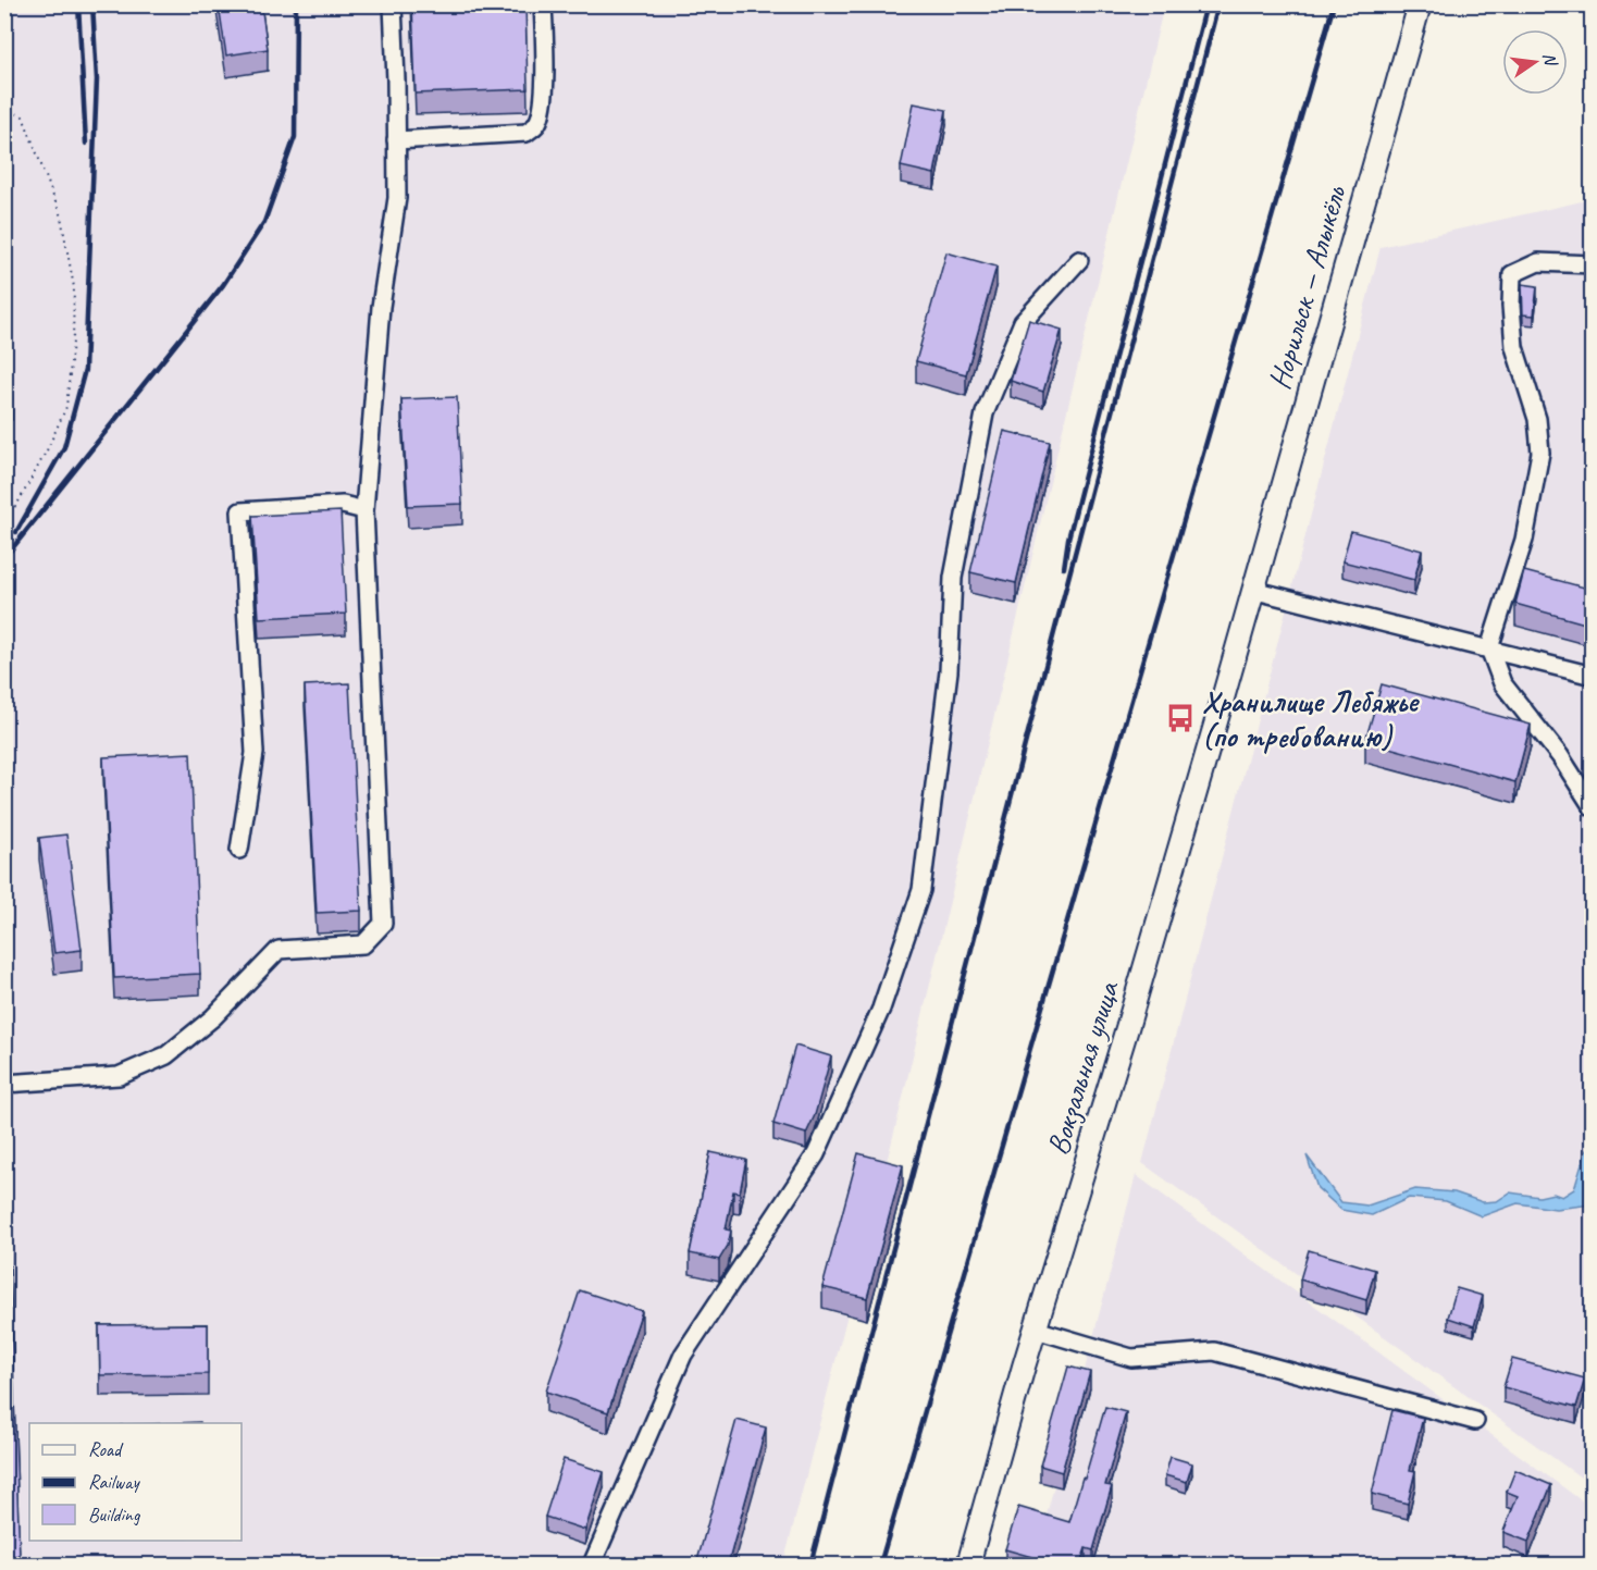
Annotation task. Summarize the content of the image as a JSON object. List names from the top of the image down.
{
  "streets": {
    "main road": ["Норильск — Алыкёль", "Вокзальная улица"]
  },
  "crossings": [
    ["Норильск — Алыкёль", "Вокзальная улица"]
  ],
  "places": {
    "bus stop": ["Хранилище Лебяжье (по требованию)"]
  },
  "legend": ["Road", "Railway", "Building"],
  "north": "right"
}
